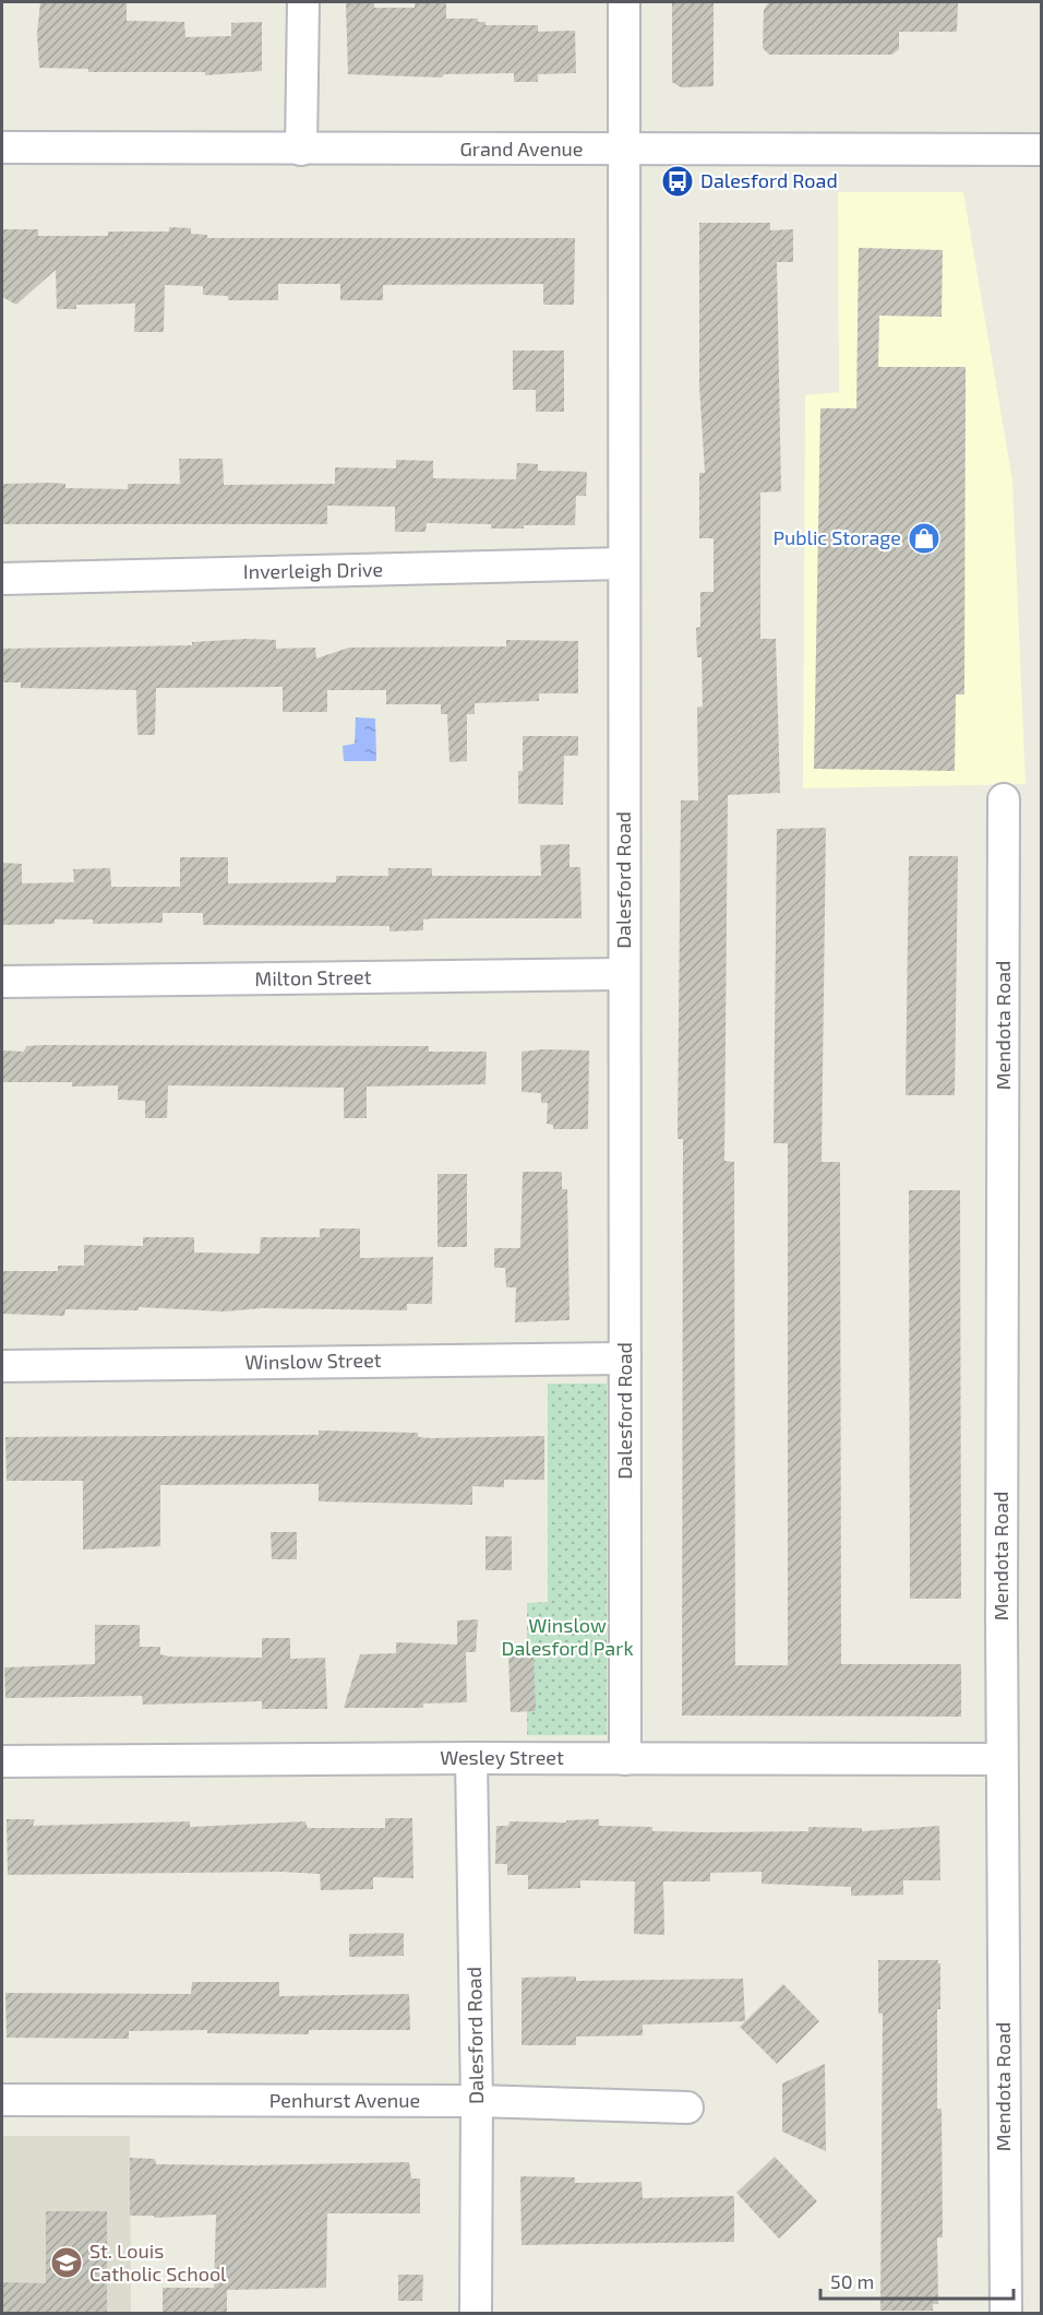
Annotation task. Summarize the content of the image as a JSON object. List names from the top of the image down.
{
  "streets": {
    "street": [
      "Grand Avenue",
      "Inverleigh Drive",
      "Dalesford Road",
      "Milton Street",
      "Mendota Road",
      "Winslow Street",
      "Wesley Street",
      "Penhurst Avenue"
    ]
  },
  "crossings": [
    ["Grand Avenue", "Dalesford Road"],
    ["Inverleigh Drive", "Dalesford Road"],
    ["Dalesford Road", "Milton Street"],
    ["Dalesford Road", "Winslow Street"],
    ["Dalesford Road", "Wesley Street"],
    ["Dalesford Road", "Penhurst Avenue"],
    ["Mendota Road", "Wesley Street"]
  ],
  "parks": ["Winslow Dalesford Park"],
  "places": {
    "bus stop": ["Dalesford Road"],
    "shop": ["Public Storage"],
    "school or university": ["St. Louis Catholic School"]
  },
  "scale_bar": "50 m"
}
